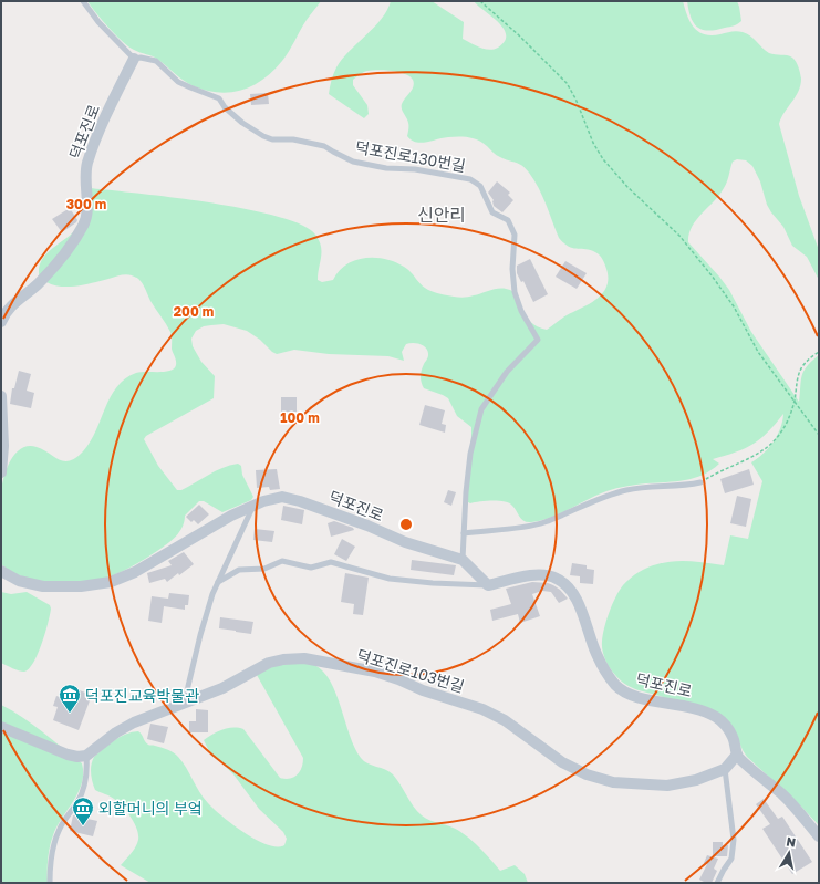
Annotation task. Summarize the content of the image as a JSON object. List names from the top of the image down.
{
  "streets": {
    "street": ["덕포진로", "덕포진로103번길"],
    "lane": ["덕포진로130번길"]
  },
  "crossings": [
    ["덕포진로", "덕포진로130번길"],
    ["덕포진로", "덕포진로103번길"]
  ],
  "districts": ["신안리"],
  "places": {
    "museum": ["덕포진교육박물관", "외할머니의 부엌"]
  },
  "north": "top",
  "rings": ["300 m", "200 m", "100 m"]
}
